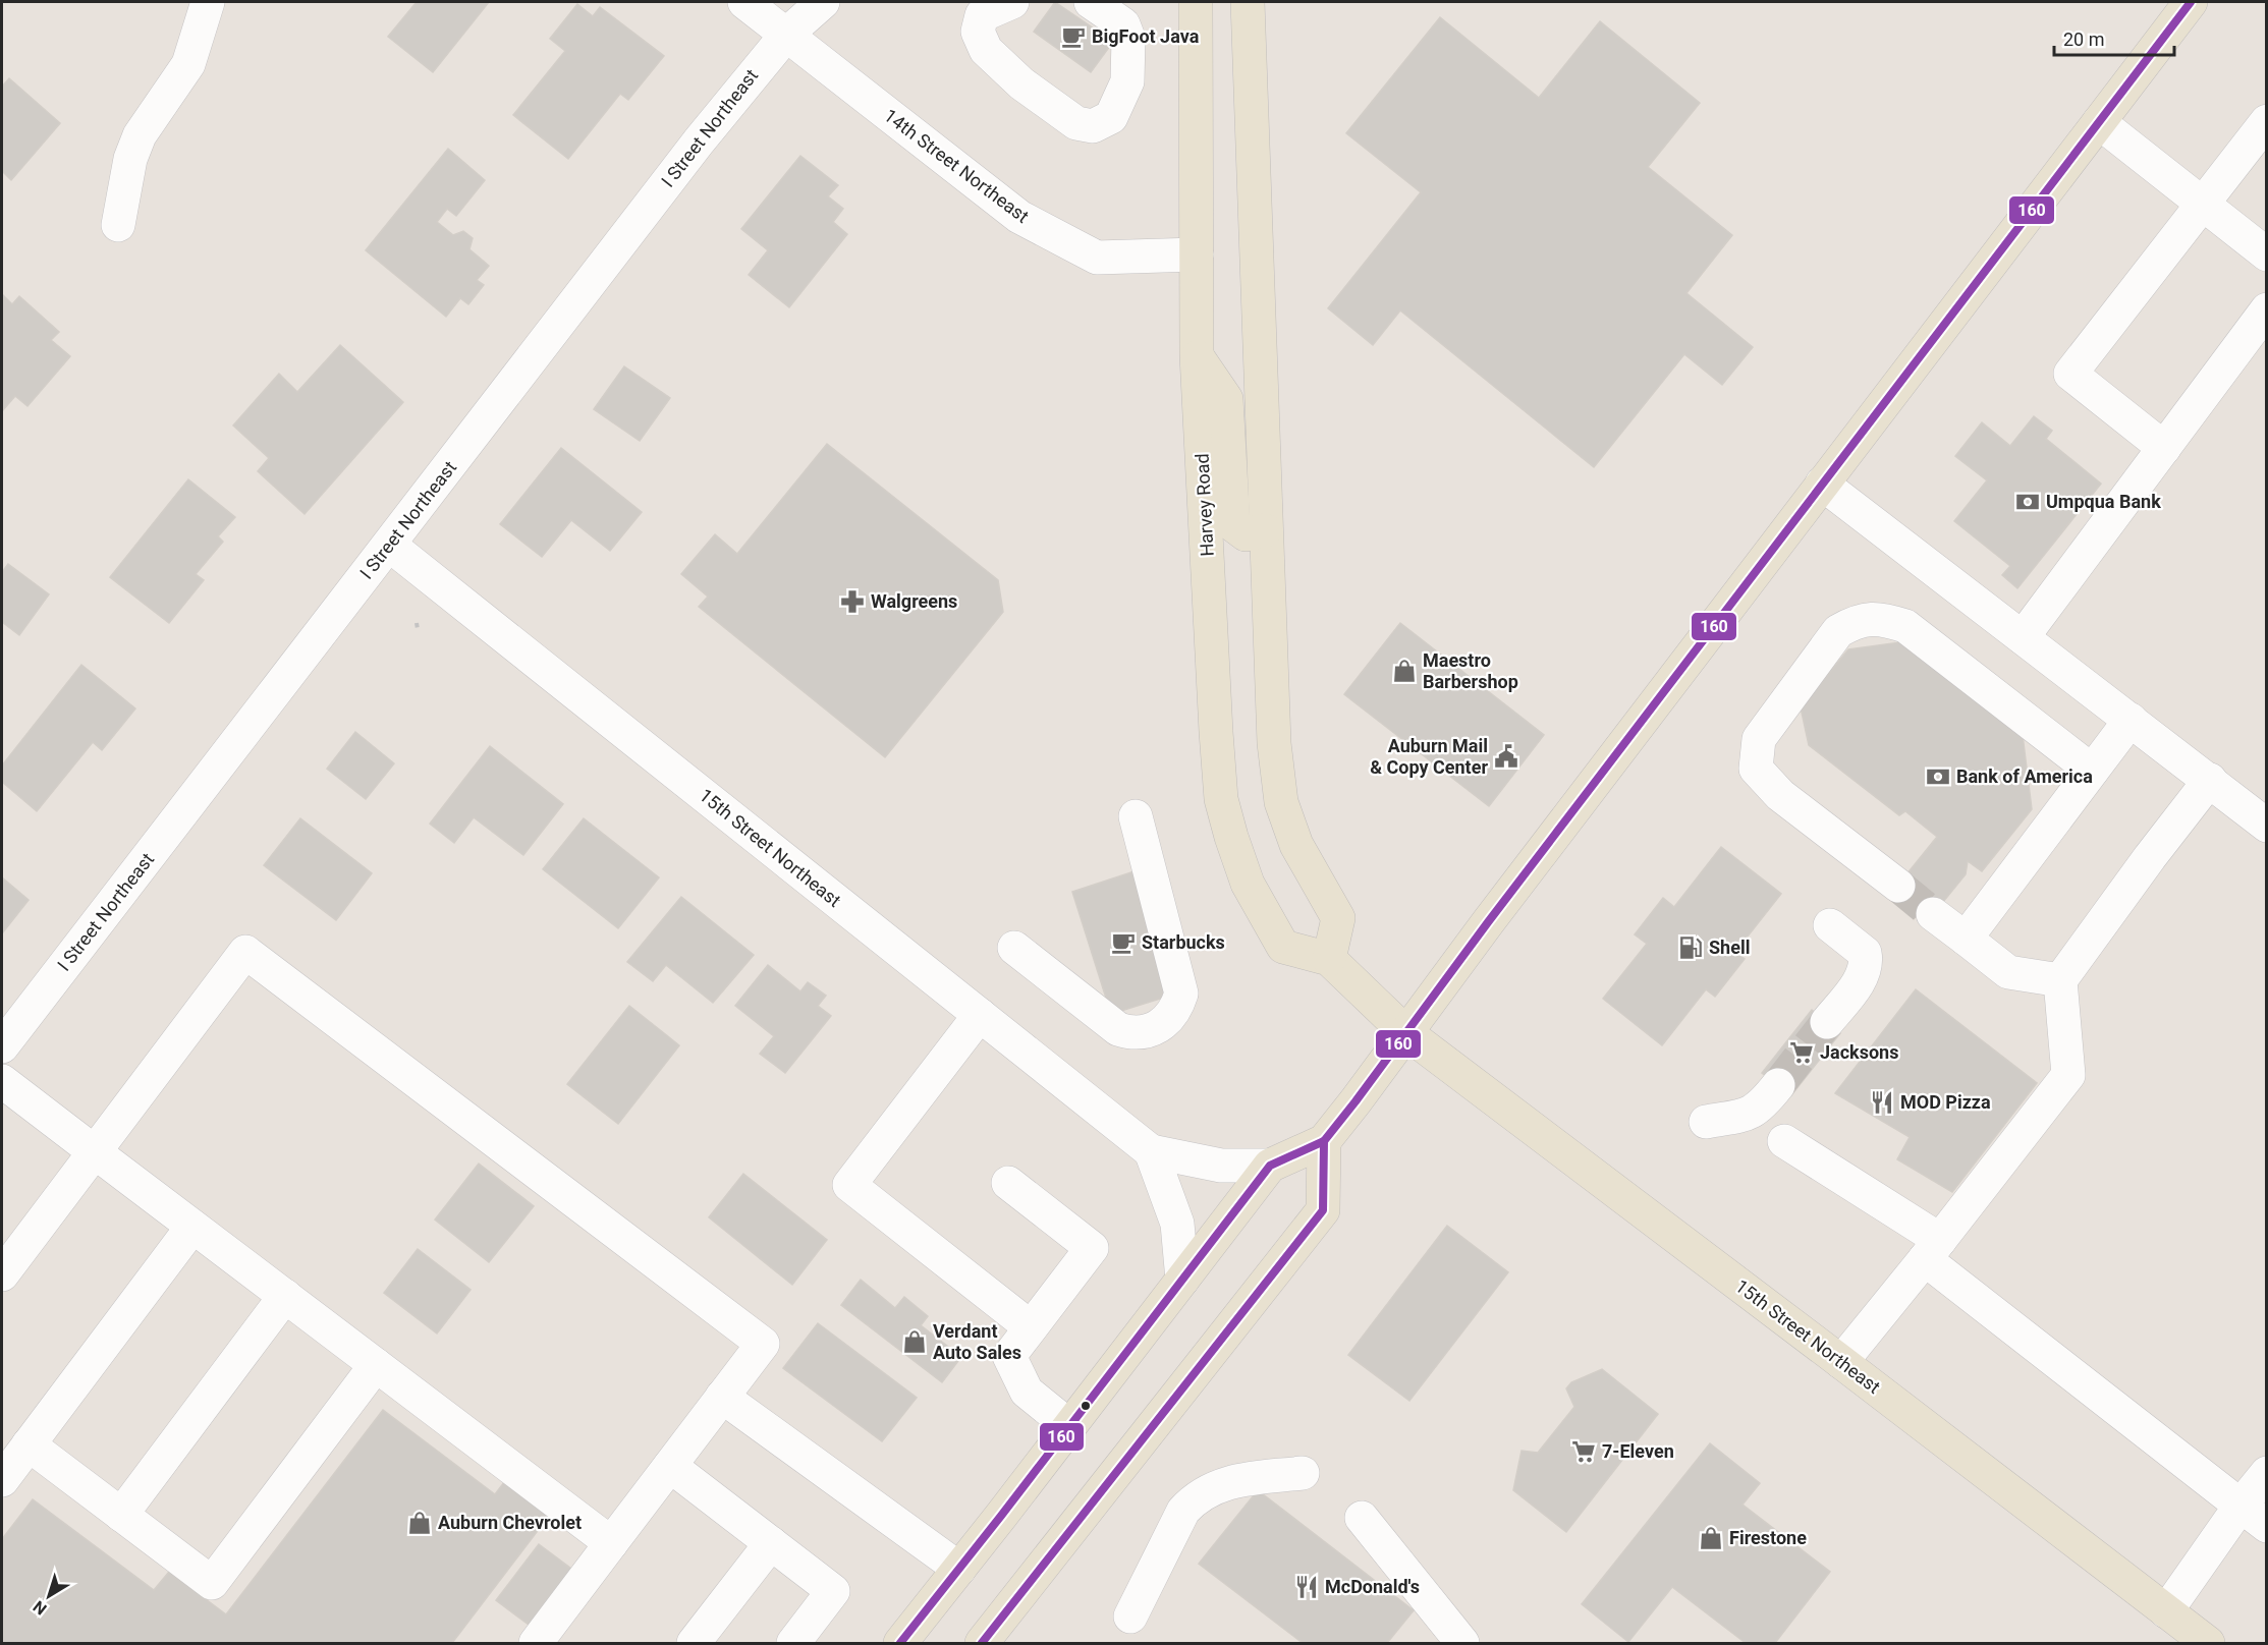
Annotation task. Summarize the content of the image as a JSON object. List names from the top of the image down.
{
  "streets": {
    "main road": ["Harvey Road", "15th Street Northeast"],
    "street": ["I Street Northeast", "14th Street Northeast"]
  },
  "crossings": [
    ["I Street Northeast", "14th Street Northeast"],
    ["I Street Northeast", "15th Street Northeast"],
    ["14th Street Northeast", "Harvey Road"],
    ["Harvey Road", "15th Street Northeast"]
  ],
  "places": {
    "cafe": ["BigFoot Java", "Starbucks"],
    "bank": ["Umpqua Bank", "Bank of America"],
    "pharmacy": ["Walgreens"],
    "shop": [
      "Maestro Barbershop",
      "Verdant Auto Sales",
      "Auburn Chevrolet",
      "Firestone"
    ],
    "public building": ["Auburn Mail & Copy Center"],
    "fuel station": ["Shell"],
    "supermarket": ["Jacksons", "7-Eleven"],
    "restaurant": ["MOD Pizza", "McDonald's"]
  },
  "lines": ["transit line 160"],
  "scale_bar": "20 m",
  "north": "bottom left"
}
